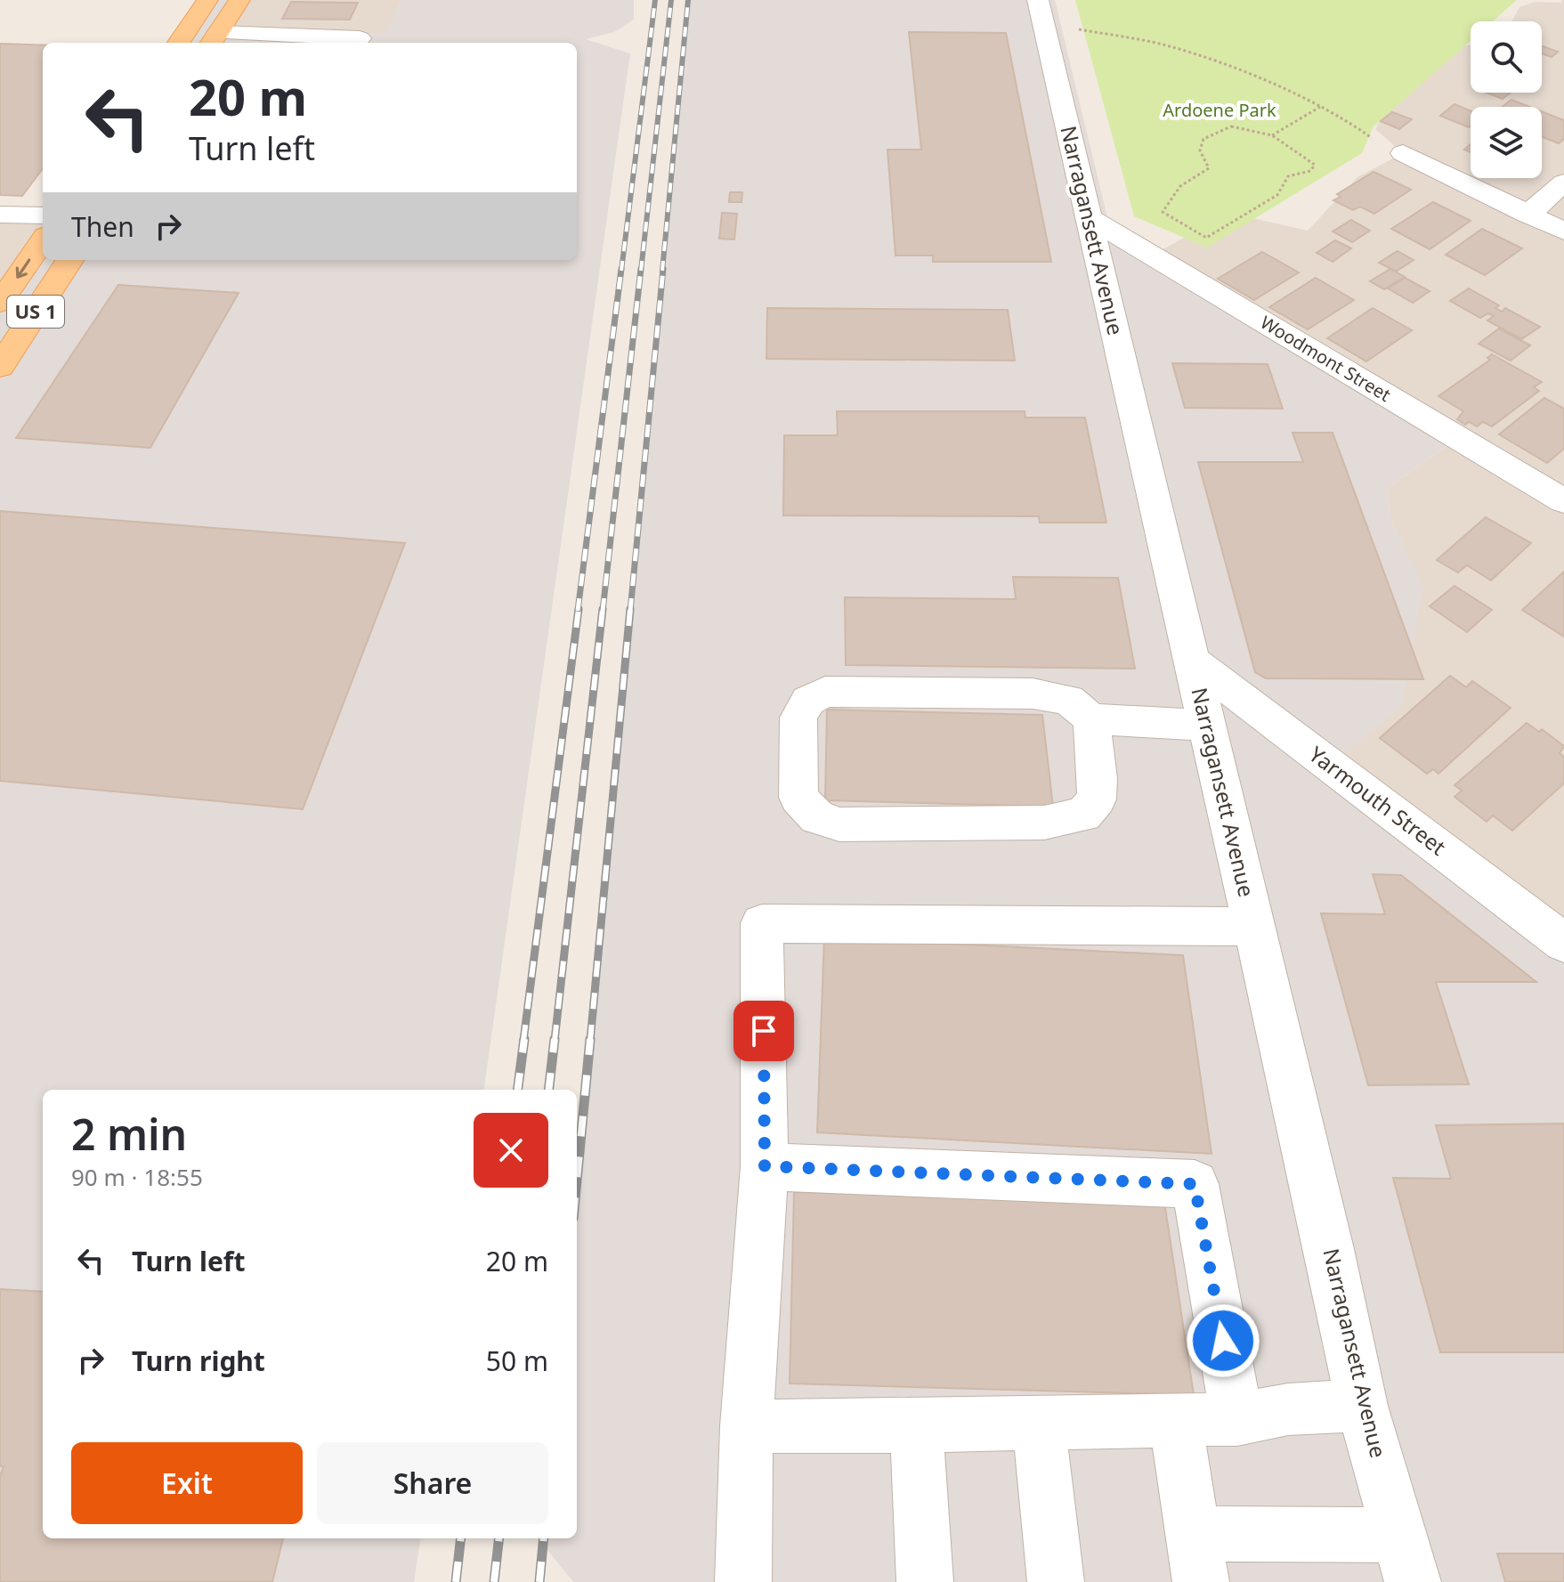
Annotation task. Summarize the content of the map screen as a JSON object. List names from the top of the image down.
{
  "streets": {
    "main road": ["US 1"],
    "street": ["Narragansett Avenue", "Woodmont Street", "Yarmouth Street"]
  },
  "crossings": [
    ["Narragansett Avenue", "Woodmont Street"],
    ["Narragansett Avenue", "Yarmouth Street"]
  ],
  "parks": ["Ardoene Park"],
  "page": {
    "turn": ["20 m", "Turn left"],
    "then": "Then",
    "heading": ["2 min", "90 m · 18:55"],
    "list": [
      {
        "name": "Turn left",
        "value": "20 m"
      },
      {
        "name": "Turn right",
        "value": "50 m"
      }
    ],
    "buttons": ["Exit", "Share"]
  }
}
